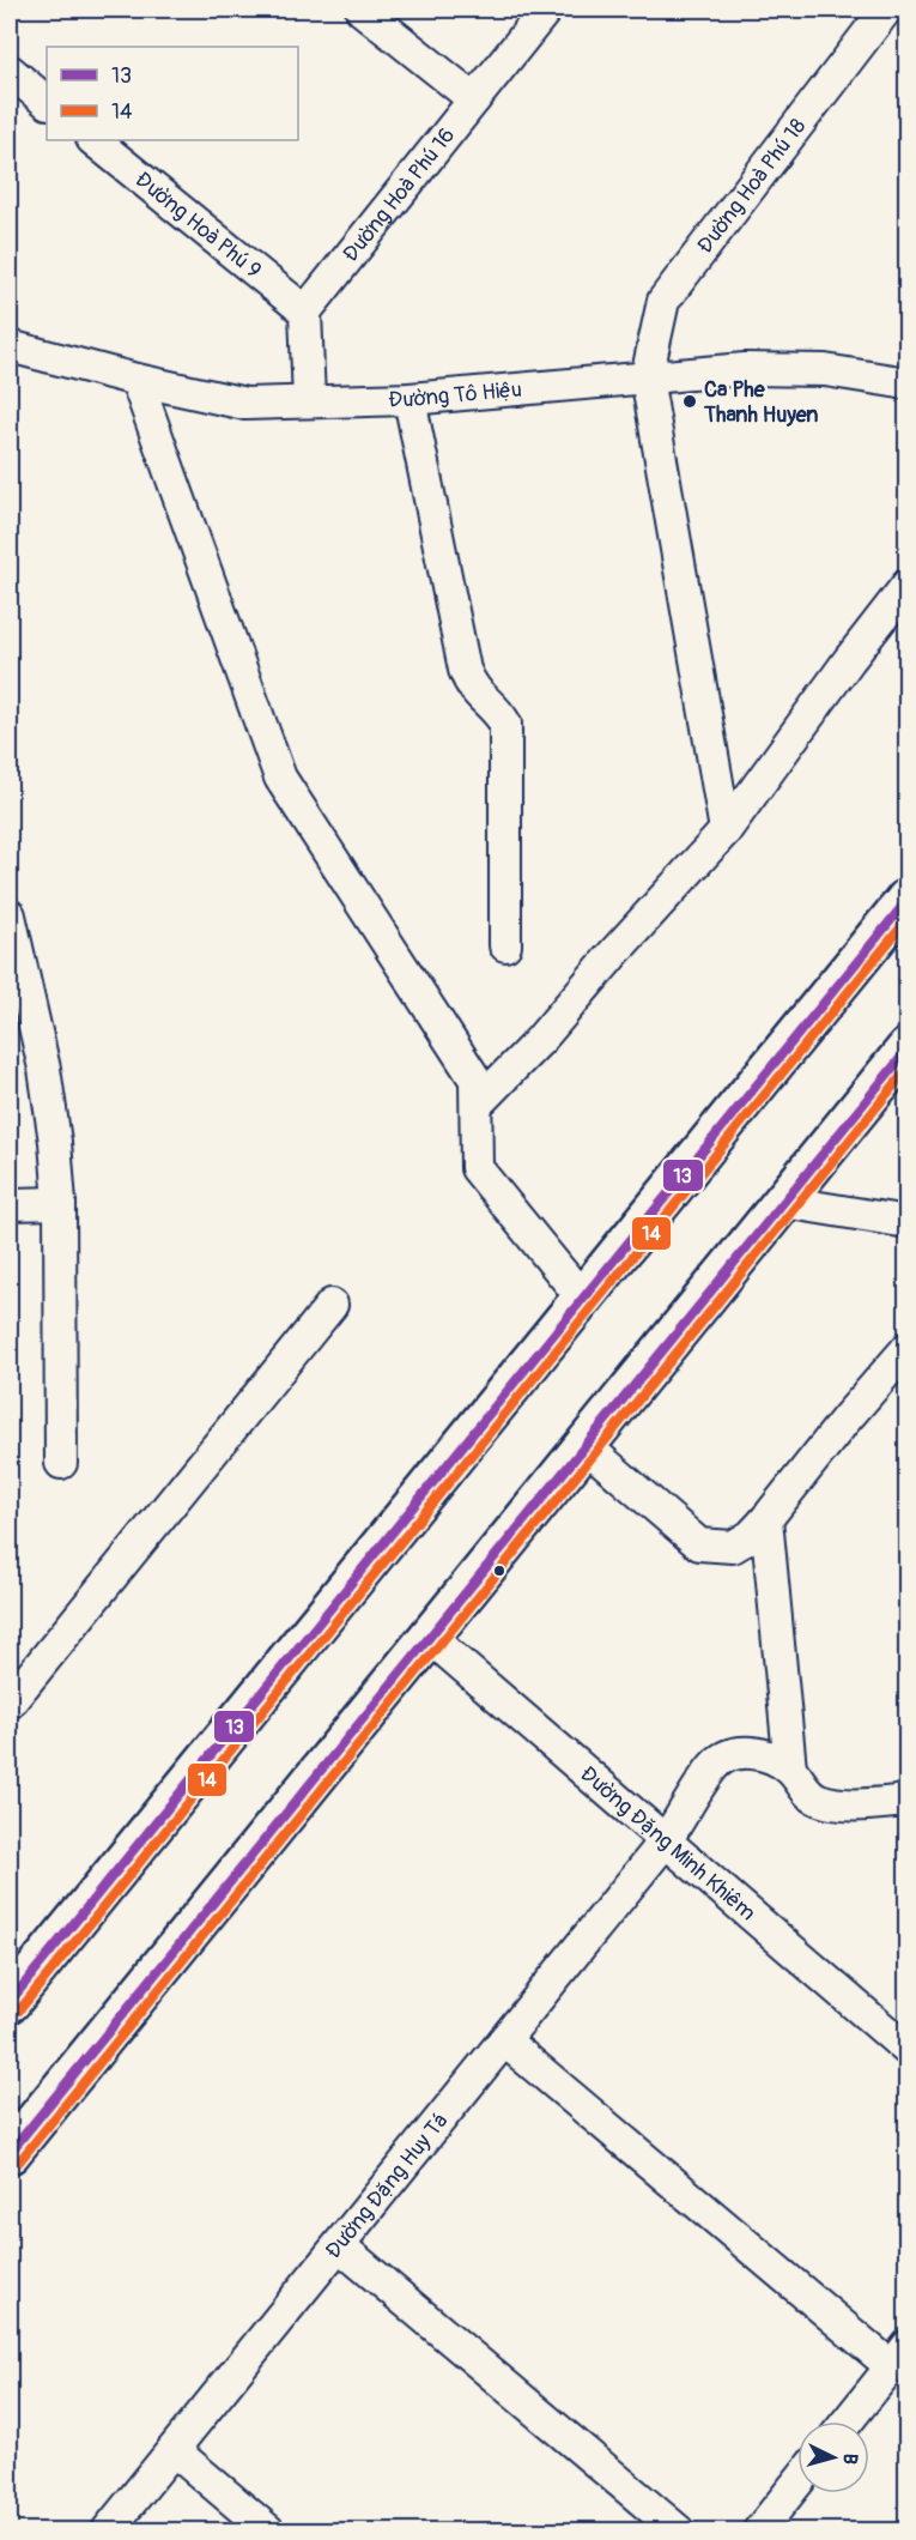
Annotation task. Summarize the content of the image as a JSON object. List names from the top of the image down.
{
  "streets": {
    "street": [
      "Đường Hoà Phú 18",
      "Đường Hoà Phú 16",
      "Đường Hoà Phú 9",
      "Đường Tô Hiệu",
      "Đường Đặng Minh Khiêm",
      "Đường Đặng Huy Tá"
    ]
  },
  "crossings": [
    ["Đường Hoà Phú 18", "Đường Tô Hiệu"],
    ["Đường Hoà Phú 16", "Đường Hoà Phú 9"],
    ["Đường Đặng Minh Khiêm", "Đường Đặng Huy Tá"]
  ],
  "places": ["Ca Phe Thanh Huyen"],
  "lines": ["transit line 13", "transit line 14"],
  "legend": ["13", "14"],
  "north": "right"
}
